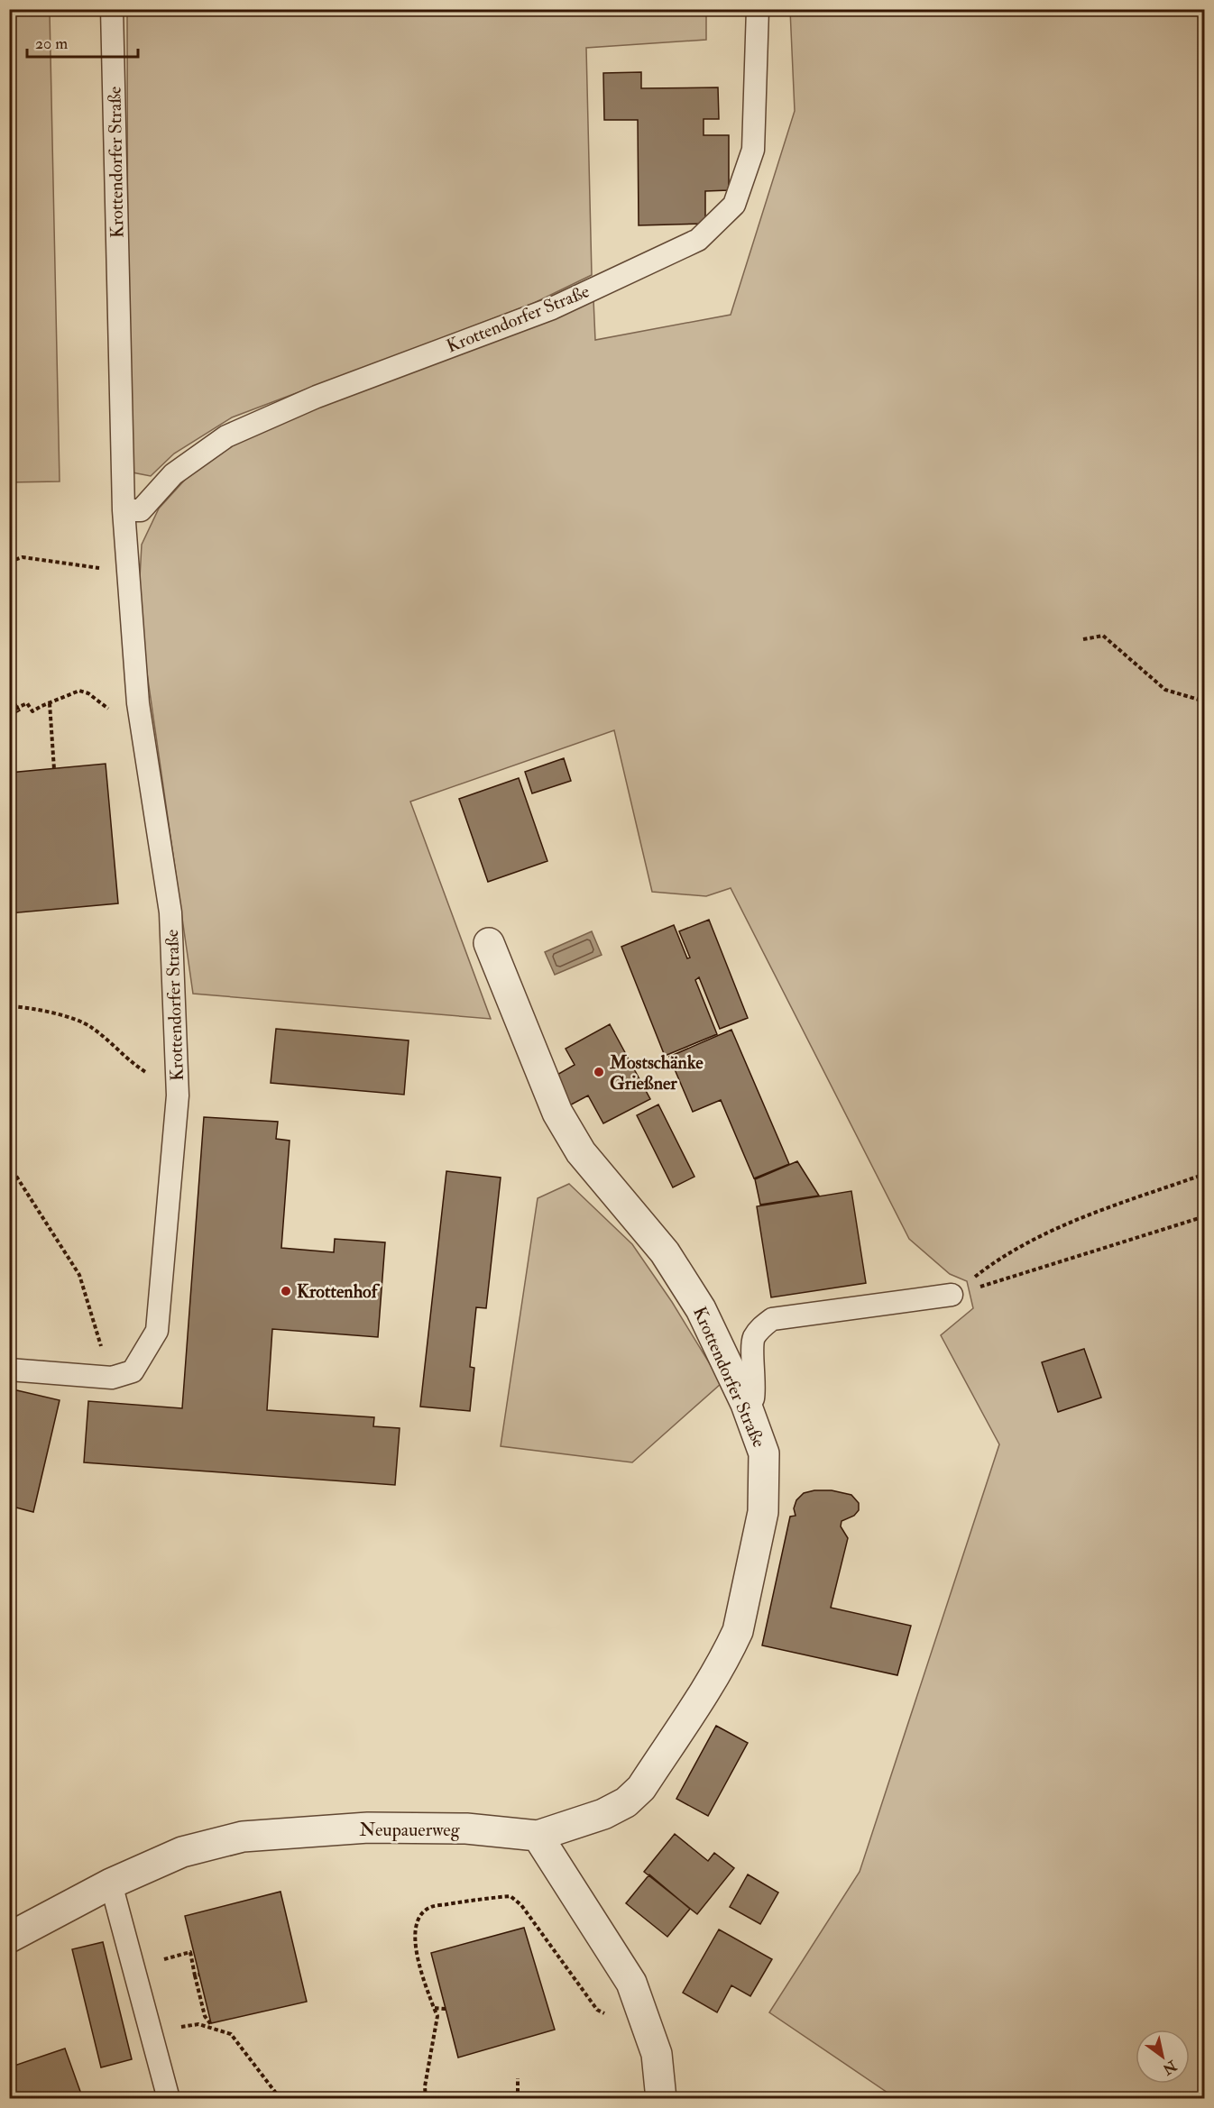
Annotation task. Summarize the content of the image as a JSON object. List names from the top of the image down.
{
  "streets": {
    "street": ["Krottendorfer Straße", "Neupauerweg"]
  },
  "crossings": [
    ["Krottendorfer Straße", "Neupauerweg"]
  ],
  "places": ["Mostschänke Grießner", "Krottenhof"],
  "scale_bar": "20 m",
  "north": "bottom right"
}
